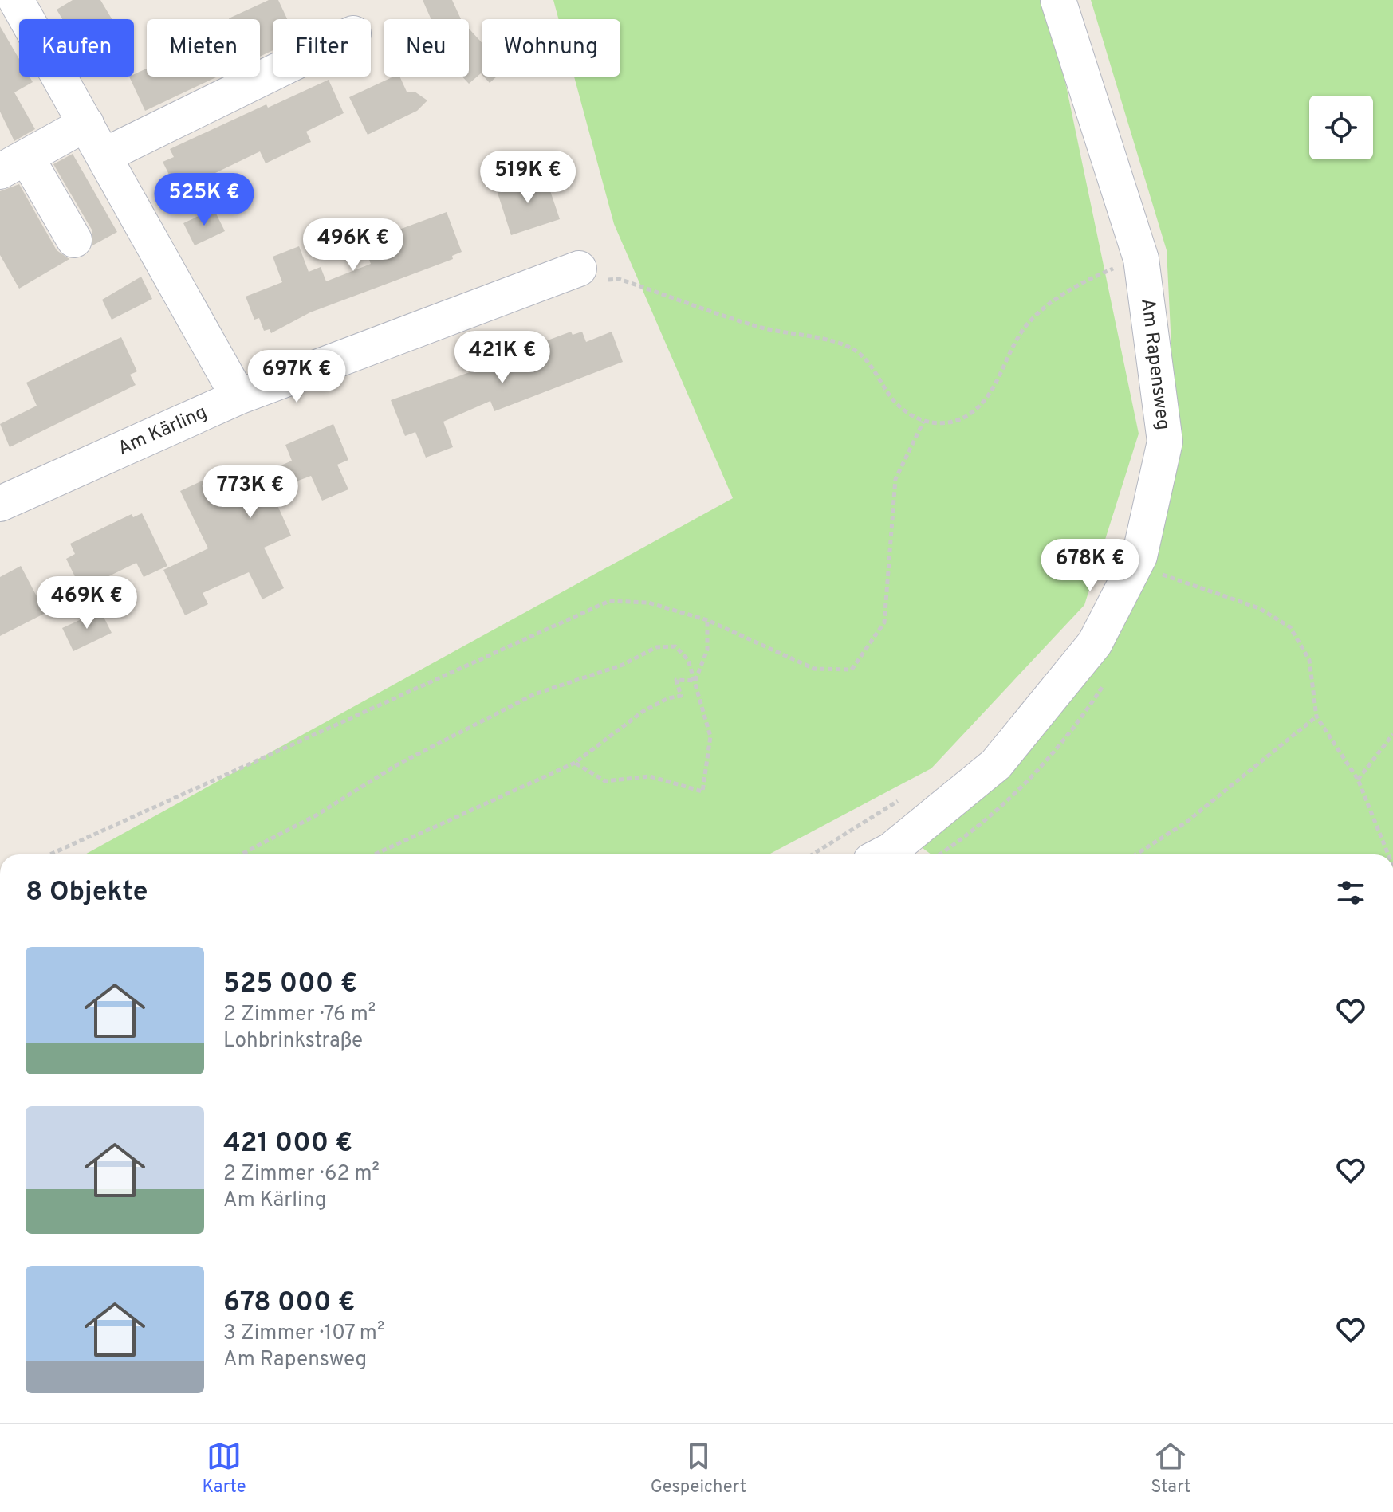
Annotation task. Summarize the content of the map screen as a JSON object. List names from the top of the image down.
{
  "streets": {
    "street": ["Am Rapensweg", "Am Kärling"]
  },
  "page": {
    "chip": [
      "Kaufen",
      "Mieten",
      "Filter",
      "Neu",
      "Wohnung"
    ],
    "price": [
      "519K €",
      "525K €",
      "496K €",
      "421K €",
      "697K €",
      "773K €",
      "678K €",
      "469K €"
    ],
    "heading": "8 Objekte",
    "list": [
      {
        "name": "525 000 €",
        "note": "2 Zimmer · 76 m² · Lohbrinkstraße"
      },
      {
        "name": "421 000 €",
        "note": "2 Zimmer · 62 m² · Am Kärling"
      },
      {
        "name": "678 000 €",
        "note": "3 Zimmer · 107 m² · Am Rapensweg"
      }
    ],
    "tabs": ["Karte", "Gespeichert", "Start"]
  }
}
